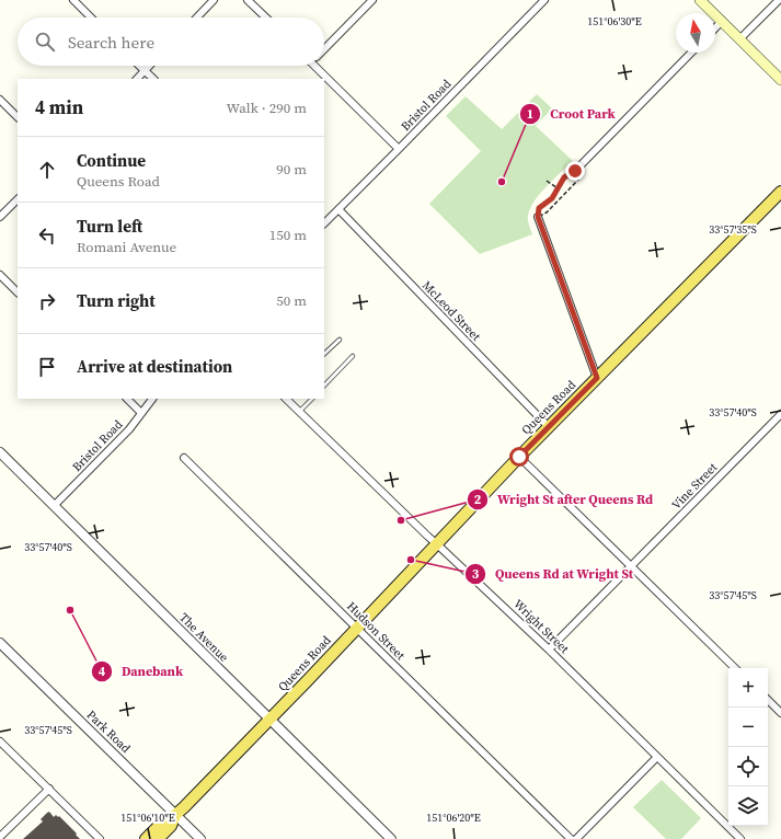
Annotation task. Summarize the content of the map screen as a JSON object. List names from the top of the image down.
{
  "streets": {
    "main road": ["Queens Road"],
    "street": [
      "Bristol Road",
      "McLeod Street",
      "Vine Street",
      "Wright Street",
      "Hudson Street",
      "The Avenue",
      "Park Road"
    ]
  },
  "crossings": [
    ["Bristol Road", "McLeod Street"],
    ["Bristol Road", "The Avenue"],
    ["McLeod Street", "Queens Road"],
    ["Queens Road", "Wright Street"],
    ["Queens Road", "Hudson Street"],
    ["Queens Road", "The Avenue"],
    ["Queens Road", "Park Road"],
    ["Vine Street", "Wright Street"]
  ],
  "places": [
    "Croot Park",
    "Wright St after Queens Rd",
    "Queens Rd at Wright St",
    "Danebank"
  ],
  "north": "top",
  "page": {
    "search": "Search here",
    "heading": ["4 min", "Walk · 290 m"],
    "list": [
      ["Continue", "Queens Road", "90 m"],
      ["Turn left", "Romani Avenue", "150 m"],
      ["Turn right", "50 m"],
      "Arrive at destination"
    ],
    "map_buttons": ["+", "−"]
  },
  "coordinates": [
    "151°06'30\"E",
    "33°57'35\"S",
    "33°57'40\"S",
    "33°57'45\"S",
    "151°06'10\"E",
    "151°06'20\"E"
  ]
}
